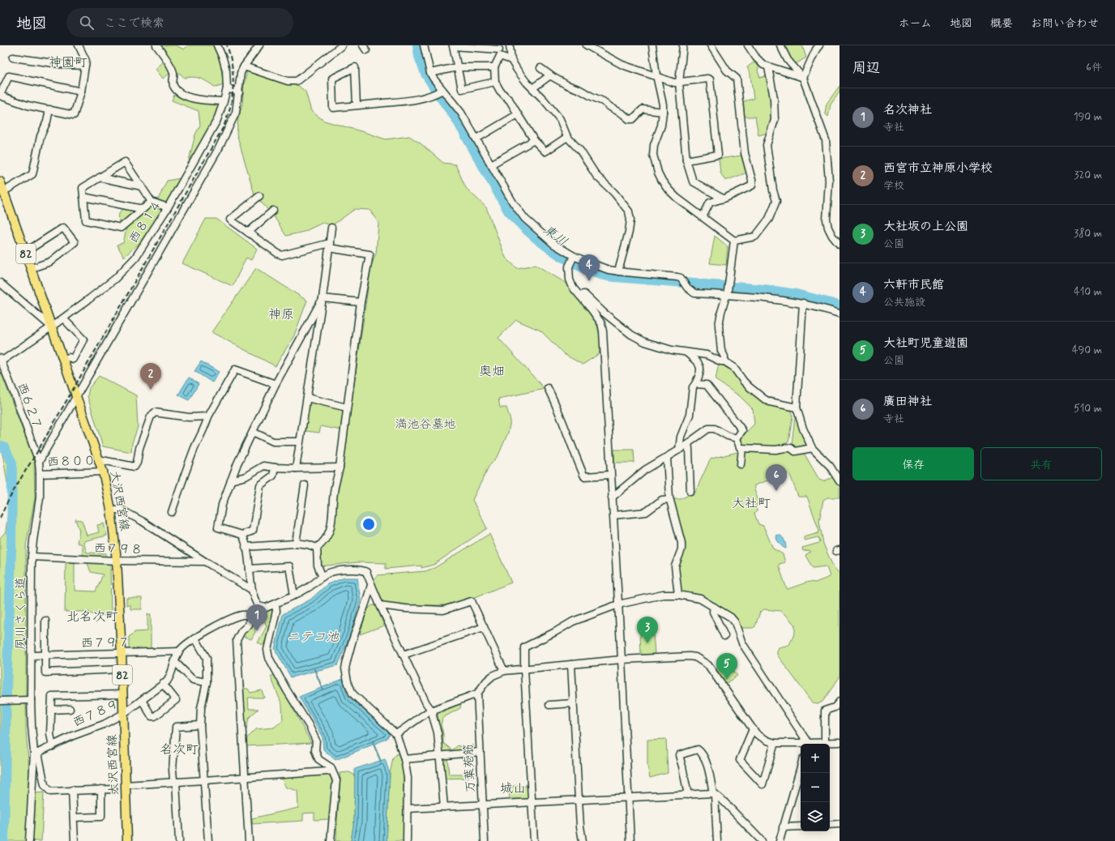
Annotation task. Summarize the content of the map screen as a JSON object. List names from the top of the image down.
{
  "streets": {
    "main road": ["82", "大沢西宮線"],
    "street": [
      "西８１４",
      "西６２７",
      "西８００",
      "西７９８",
      "夙川さくら道",
      "西７９７",
      "西７８９",
      "万葉苑筋"
    ]
  },
  "crossings": [
    ["西８１４", "西６２７"],
    ["西８１４", "大沢西宮線"],
    ["西６２７", "夙川さくら道"],
    ["西８００", "大沢西宮線"],
    ["西８００", "夙川さくら道"],
    ["大沢西宮線", "西７９８"],
    ["大沢西宮線", "西７９７"],
    ["大沢西宮線", "西７８９"],
    ["西７９８", "夙川さくら道"],
    ["夙川さくら道", "西７９７"],
    ["夙川さくら道", "西７８９"],
    ["西７９７", "西７８９"]
  ],
  "districts": [
    "神園町",
    "神原",
    "奥畑",
    "大社町",
    "北名次町",
    "名次町",
    "城山"
  ],
  "water": ["東川", "ニテコ池"],
  "parks": ["満池谷墓地"],
  "page": {
    "header": "地図",
    "search": "ここで検索",
    "nav": [
      "ホーム",
      "地図",
      "概要",
      "お問い合わせ"
    ],
    "heading": ["周辺", "6件"],
    "list": [
      {
        "mark": "1",
        "name": "名次神社",
        "note": "寺社",
        "value": "190 m"
      },
      {
        "mark": "2",
        "name": "西宮市立神原小学校",
        "note": "学校",
        "value": "320 m"
      },
      {
        "mark": "3",
        "name": "大社坂の上公園",
        "note": "公園",
        "value": "380 m"
      },
      {
        "mark": "4",
        "name": "六軒市民館",
        "note": "公共施設",
        "value": "410 m"
      },
      {
        "mark": "5",
        "name": "大社町児童遊園",
        "note": "公園",
        "value": "490 m"
      },
      {
        "mark": "6",
        "name": "廣田神社",
        "note": "寺社",
        "value": "510 m"
      }
    ],
    "pins": [
      "4",
      "2",
      "6",
      "1",
      "3",
      "5"
    ],
    "buttons": ["保存", "共有"],
    "map_buttons": ["+", "−"]
  }
}
